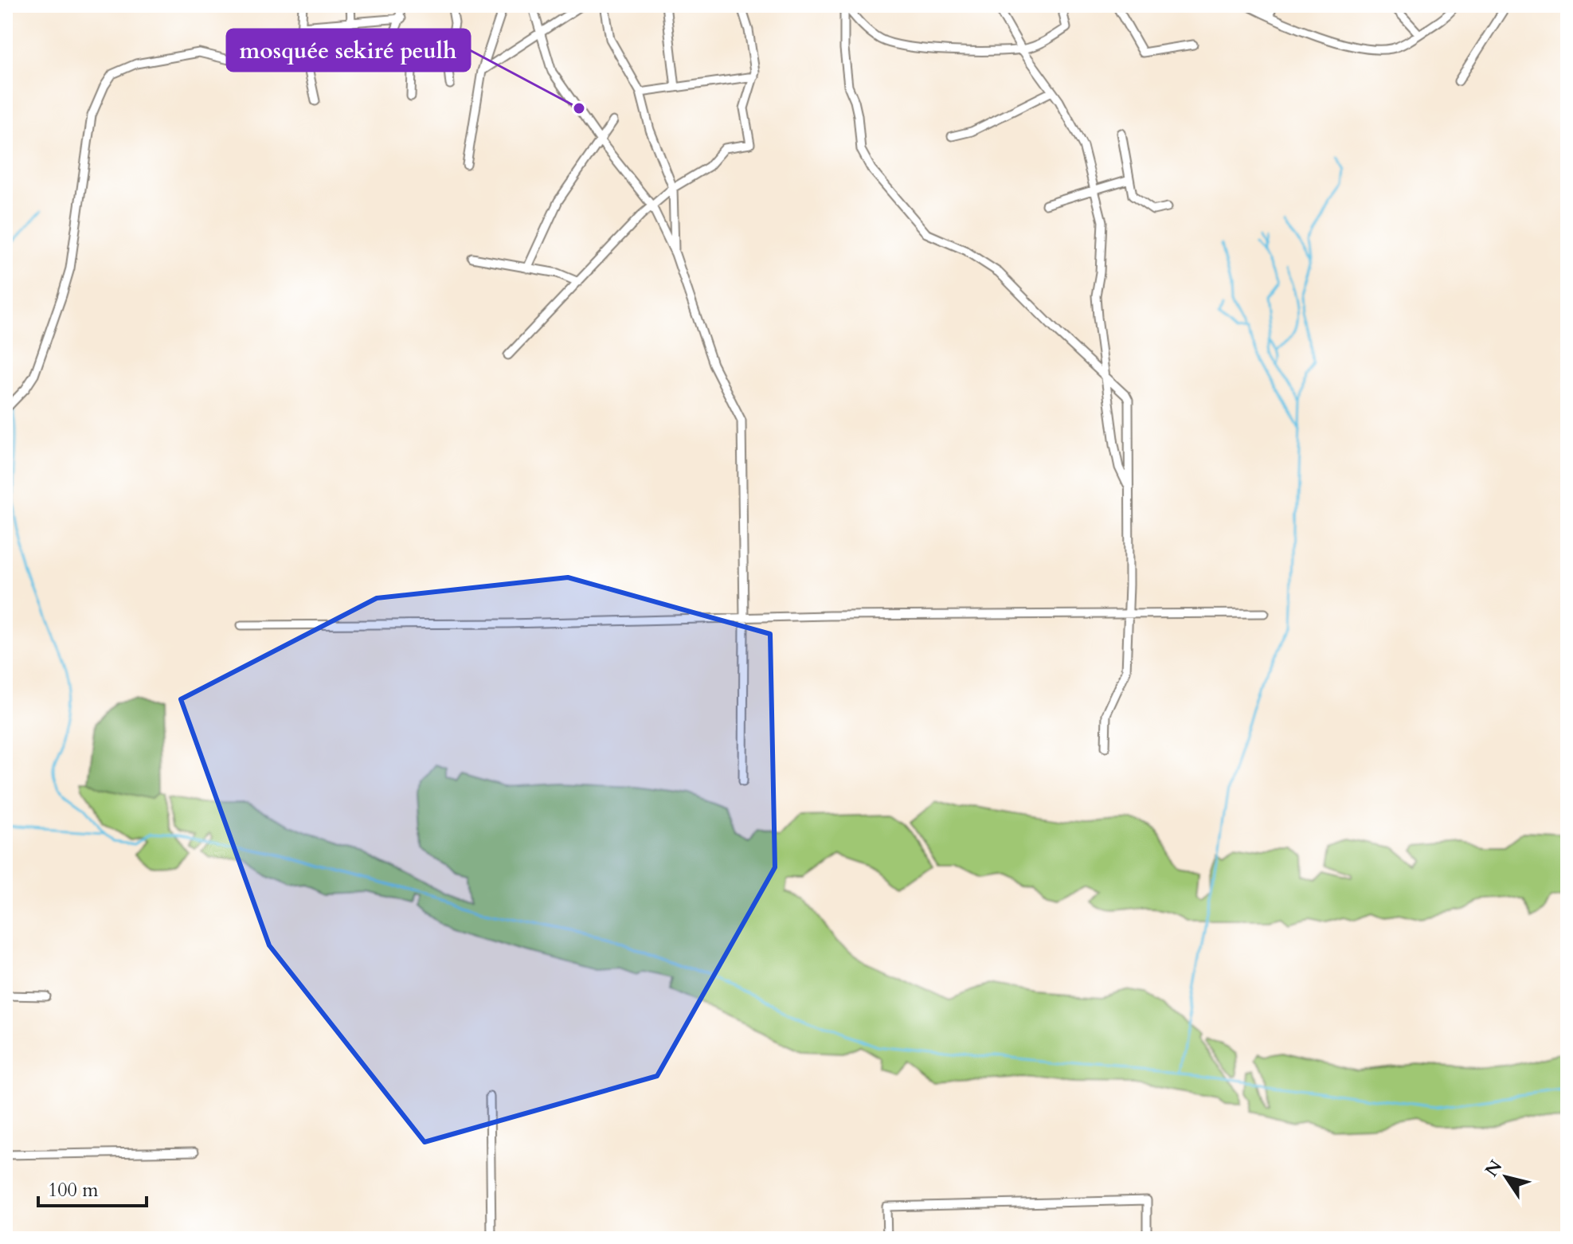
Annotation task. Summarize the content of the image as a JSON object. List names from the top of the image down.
{
  "places": ["mosquée sekiré peulh"],
  "scale_bar": "100 m",
  "north": "top left"
}
